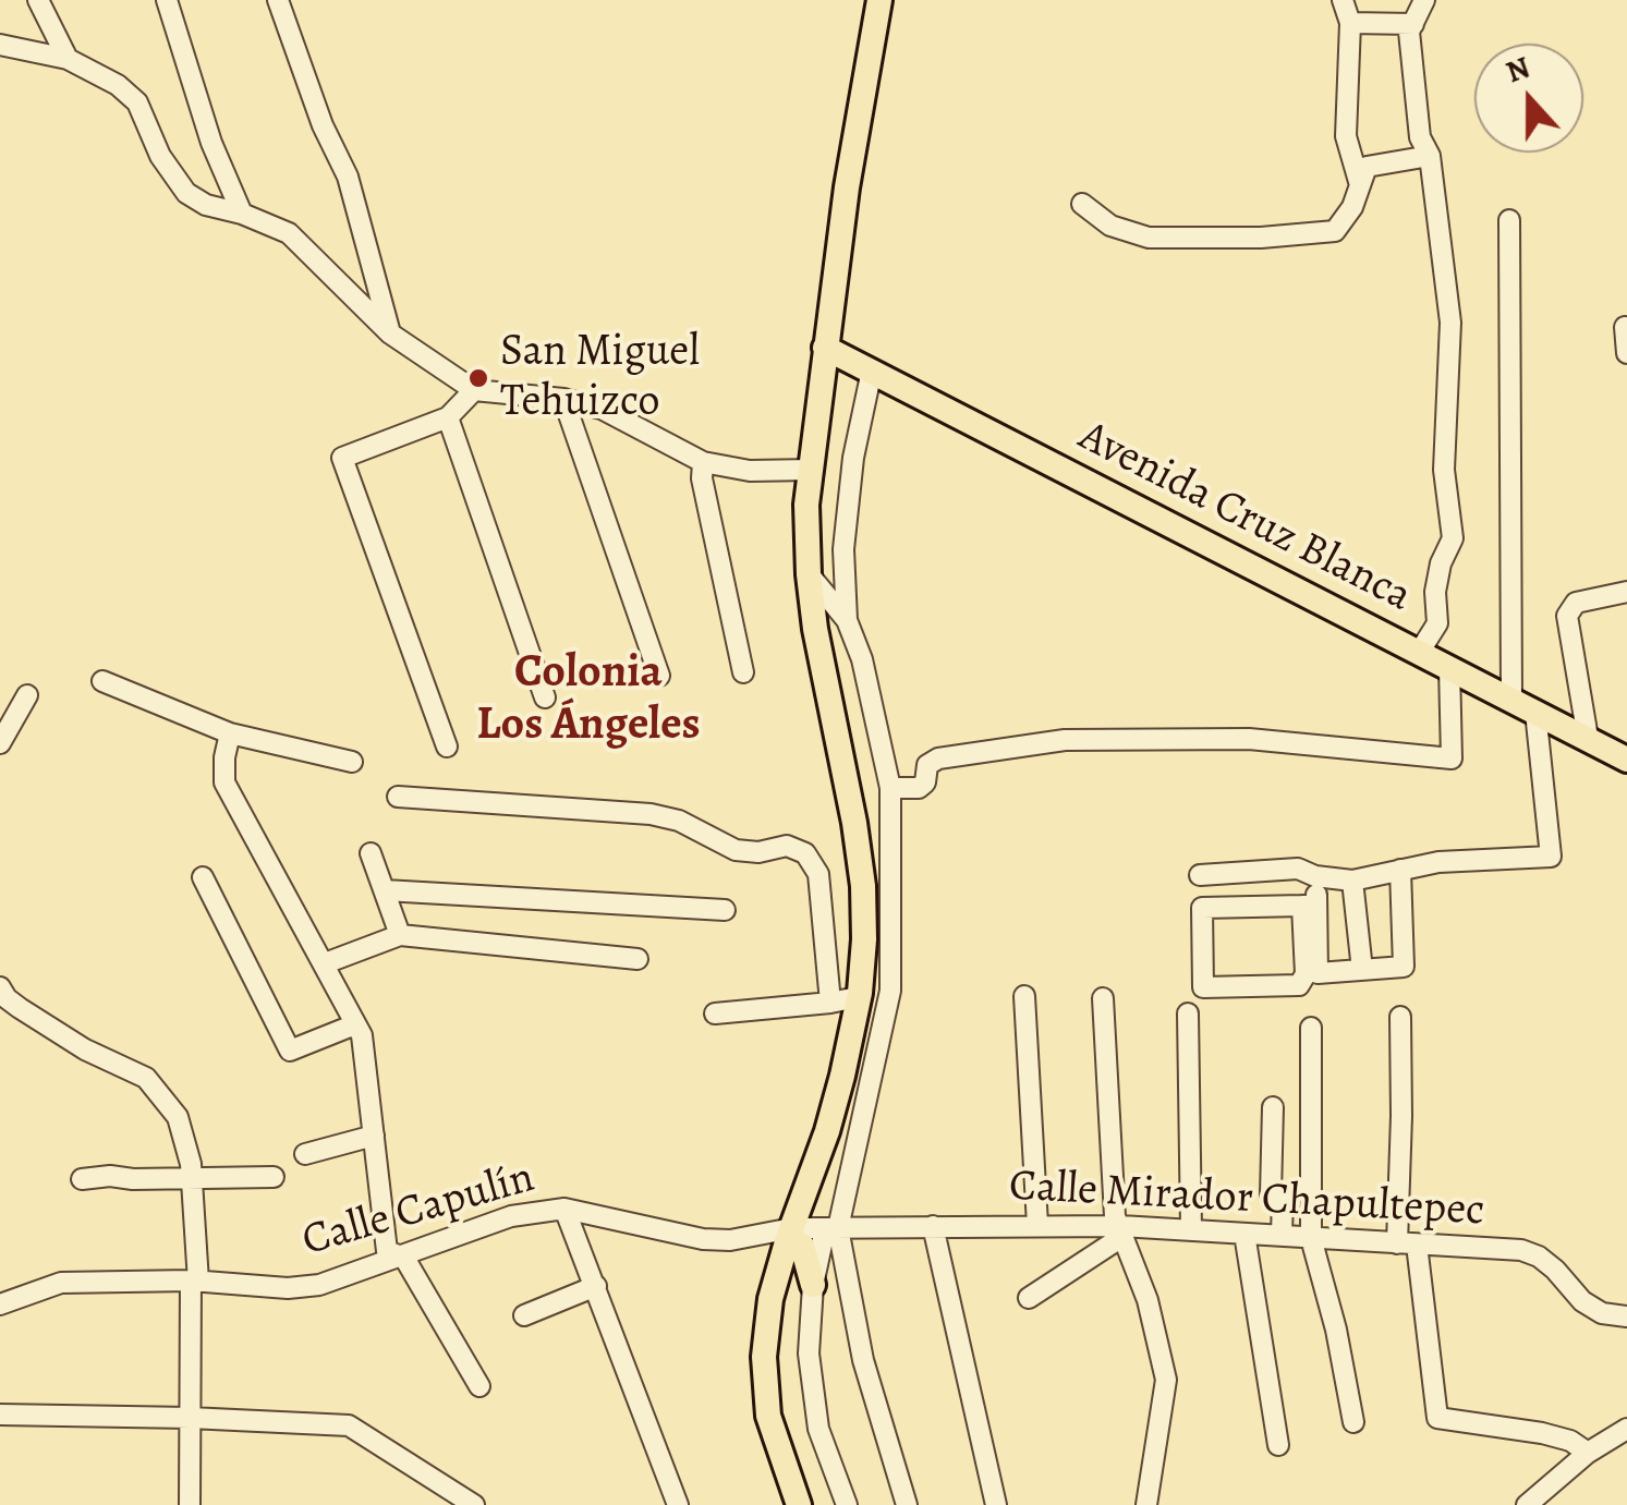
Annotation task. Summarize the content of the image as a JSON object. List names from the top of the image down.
{
  "streets": {
    "main road": ["Avenida Cruz Blanca"],
    "street": ["Calle Mirador Chapultepec", "Calle Capulín"]
  },
  "crossings": [
    ["Calle Mirador Chapultepec", "Calle Capulín"]
  ],
  "districts": ["Colonia Los Ángeles"],
  "places": ["San Miguel Tehuizco"],
  "north": "top"
}
